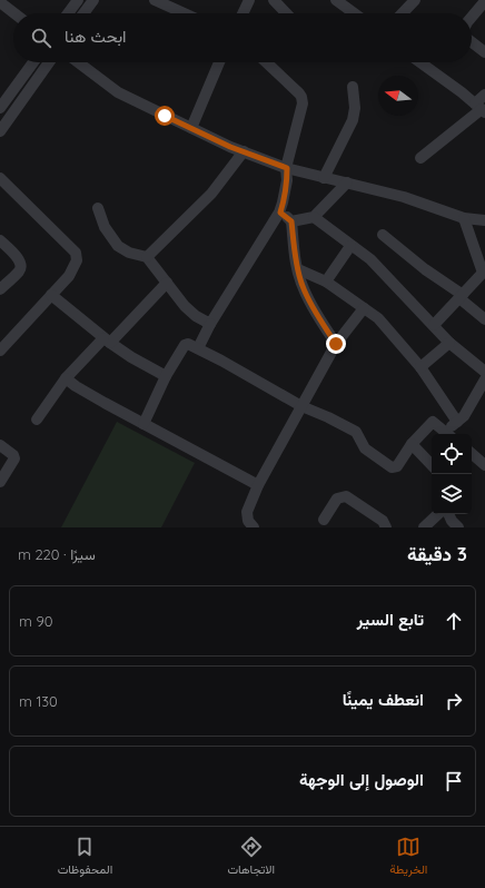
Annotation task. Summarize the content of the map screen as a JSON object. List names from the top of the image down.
{
  "north": "left",
  "page": {
    "search": "ابحث هنا",
    "heading": ["3 دقيقة", "سيرًا · 220 m"],
    "list": [
      ["تابع السير", "90 m"],
      ["انعطف يمينًا", "130 m"],
      "الوصول إلى الوجهة"
    ],
    "nav": ["الخريطة", "الاتجاهات", "المحفوظات"]
  }
}
